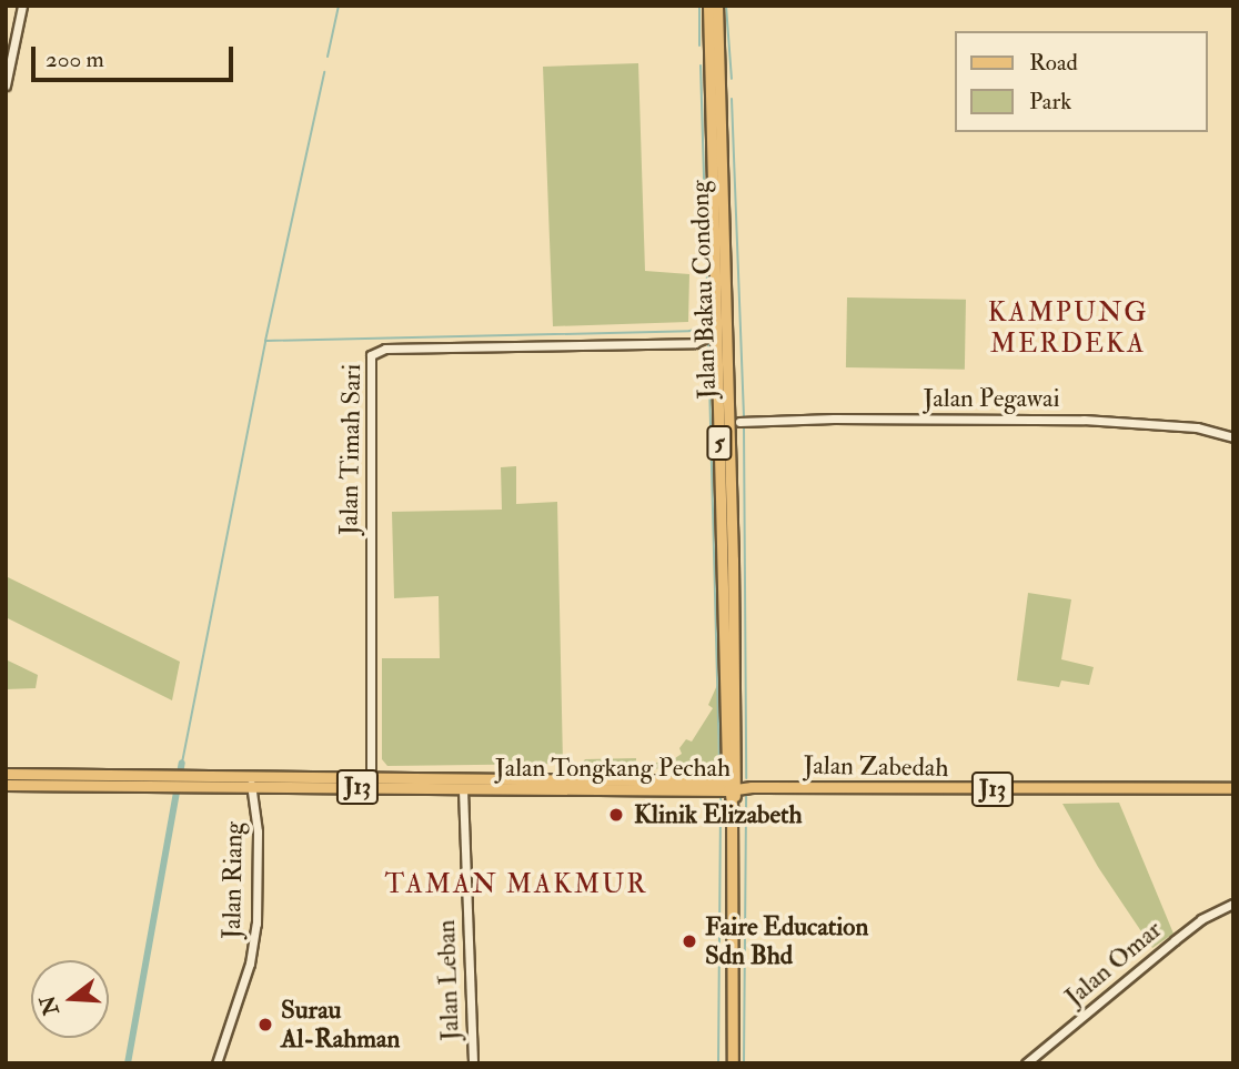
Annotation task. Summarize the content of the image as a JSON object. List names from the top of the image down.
{
  "streets": {
    "main road": [
      "Jalan Bakau Condong",
      "5",
      "Jalan Zabedah",
      "Jalan Tongkang Pechah",
      "J13"
    ],
    "street": [
      "Jalan Pegawai",
      "Jalan Timah Sari",
      "Jalan Riang",
      "Jalan Omar",
      "Jalan Leban"
    ]
  },
  "crossings": [
    ["Jalan Bakau Condong", "Jalan Timah Sari"],
    ["Jalan Bakau Condong", "Jalan Tongkang Pechah"],
    ["Jalan Timah Sari", "Jalan Tongkang Pechah"],
    ["Jalan Zabedah", "Jalan Tongkang Pechah"],
    ["Jalan Tongkang Pechah", "Jalan Riang"],
    ["Jalan Tongkang Pechah", "Jalan Leban"]
  ],
  "districts": ["KAMPUNG MERDEKA", "TAMAN MAKMUR"],
  "places": ["Klinik Elizabeth", "Faire Education Sdn Bhd", "Surau Al-Rahman"],
  "legend": ["Road", "Park"],
  "scale_bar": "200 m",
  "north": "left"
}
